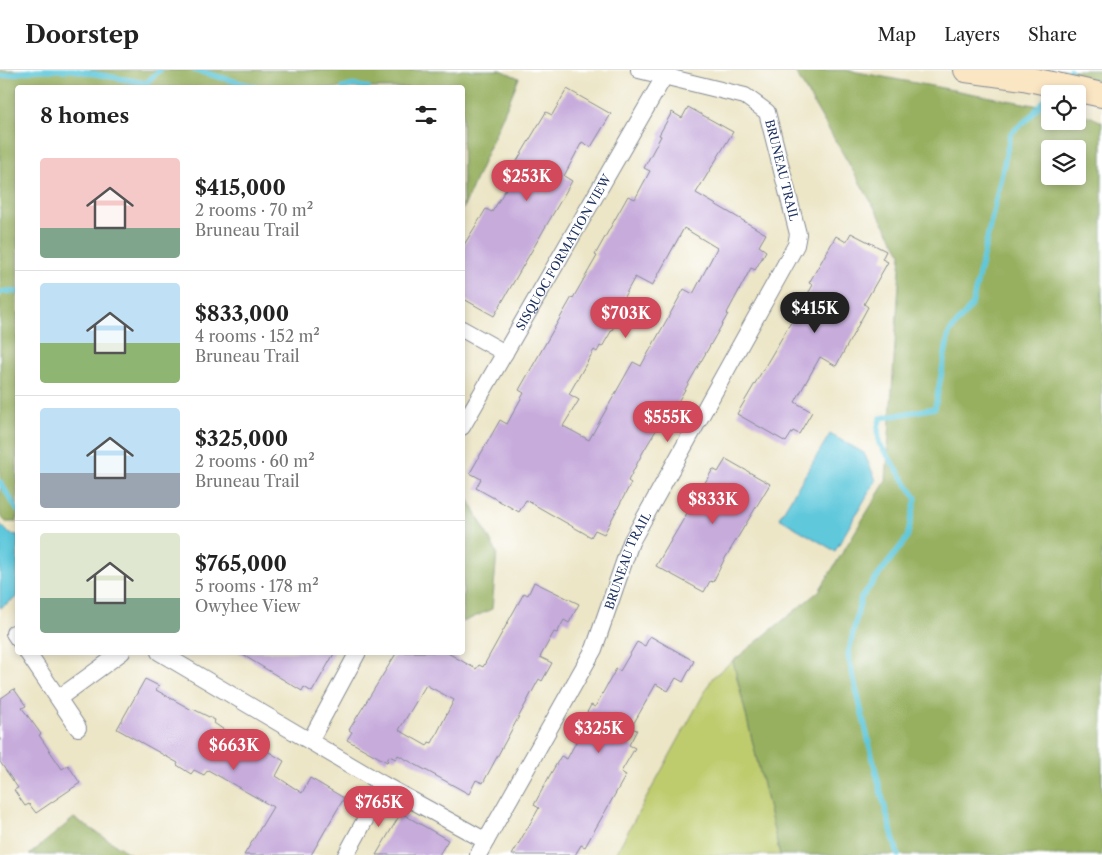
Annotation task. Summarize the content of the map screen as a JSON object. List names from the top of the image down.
{
  "streets": {
    "street": ["BRUNEAU TRAIL", "SISQUOC FORMATION VIEW"]
  },
  "crossings": [
    ["BRUNEAU TRAIL", "SISQUOC FORMATION VIEW"]
  ],
  "page": {
    "header": "Doorstep",
    "nav": ["Map", "Layers", "Share"],
    "heading": "8 homes",
    "list": [
      {
        "name": "$415,000",
        "note": "2 rooms · 70 m² · Bruneau Trail"
      },
      {
        "name": "$833,000",
        "note": "4 rooms · 152 m² · Bruneau Trail"
      },
      {
        "name": "$325,000",
        "note": "2 rooms · 60 m² · Bruneau Trail"
      },
      {
        "name": "$765,000",
        "note": "5 rooms · 178 m² · Owyhee View"
      }
    ],
    "price": [
      "$253K",
      "$415K",
      "$703K",
      "$555K",
      "$833K",
      "$325K",
      "$663K",
      "$765K"
    ]
  }
}
